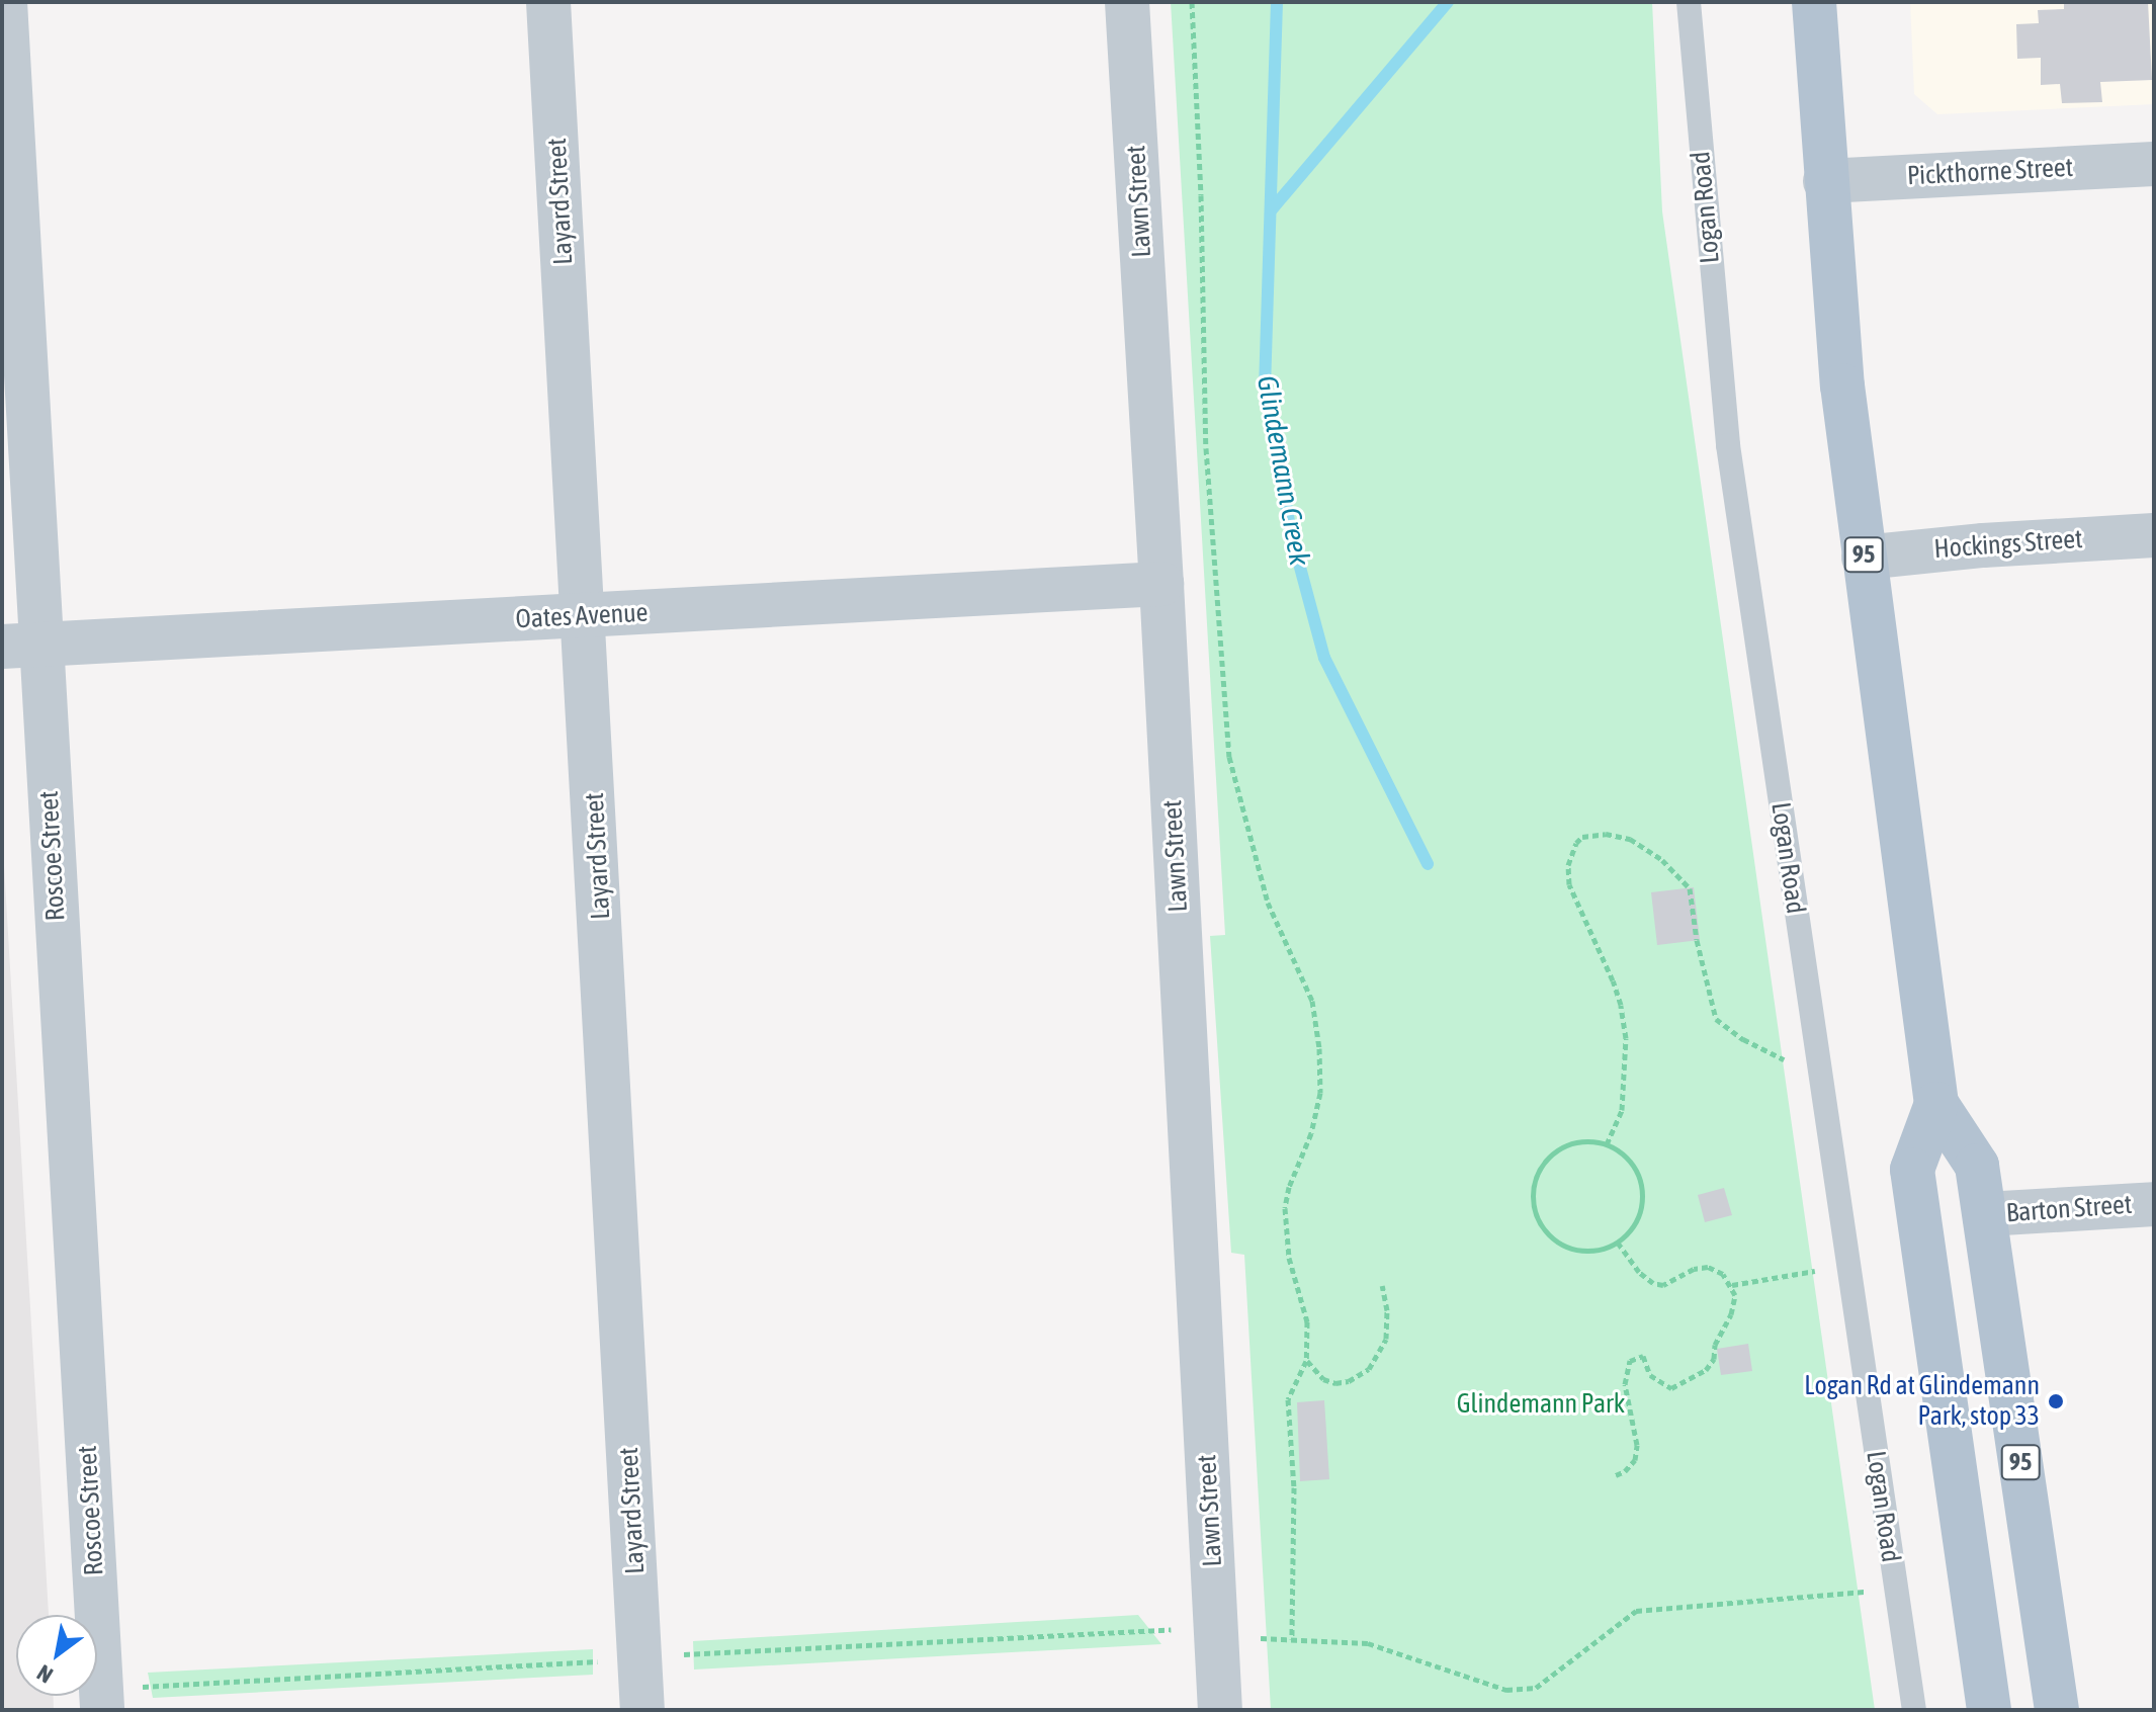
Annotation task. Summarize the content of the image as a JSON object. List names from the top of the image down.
{
  "streets": {
    "main road": ["95"],
    "street": [
      "Pickthorne Street",
      "Layard Street",
      "Lawn Street",
      "Hockings Street",
      "Oates Avenue",
      "Roscoe Street",
      "Barton Street"
    ],
    "lane": ["Logan Road"]
  },
  "crossings": [
    ["Pickthorne Street", "95"],
    ["Layard Street", "Oates Avenue"],
    ["Lawn Street", "Oates Avenue"],
    ["Hockings Street", "95"],
    ["95", "Barton Street"],
    ["Oates Avenue", "Roscoe Street"]
  ],
  "water": ["Glindemann Creek"],
  "parks": ["Glindemann Park"],
  "places": ["Logan Rd at Glindemann Park, stop 33"],
  "north": "bottom left"
}
